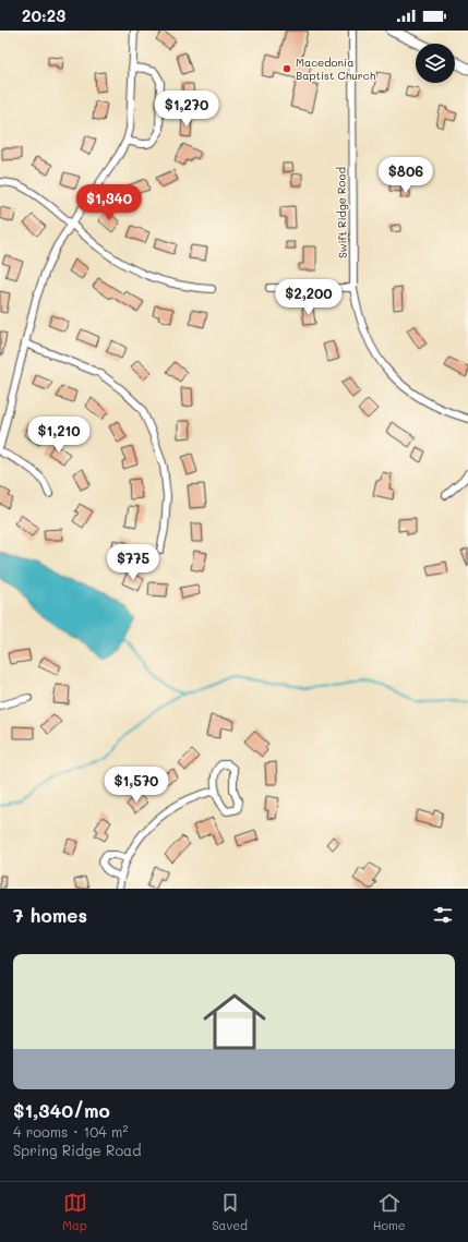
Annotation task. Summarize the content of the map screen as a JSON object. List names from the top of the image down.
{
  "streets": {
    "street": ["Swift Ridge Road"]
  },
  "places": ["Macedonia Baptist Church"],
  "page": {
    "status": "20:23",
    "price": [
      "$1,270",
      "$806",
      "$1,340",
      "$2,200",
      "$1,210",
      "$775",
      "$1,570"
    ],
    "heading": "7 homes",
    "list": [
      {
        "name": "$1,340/mo",
        "note": "4 rooms · 104 m² · Spring Ridge Road"
      }
    ],
    "tabs": ["Map", "Saved", "Home"]
  }
}
